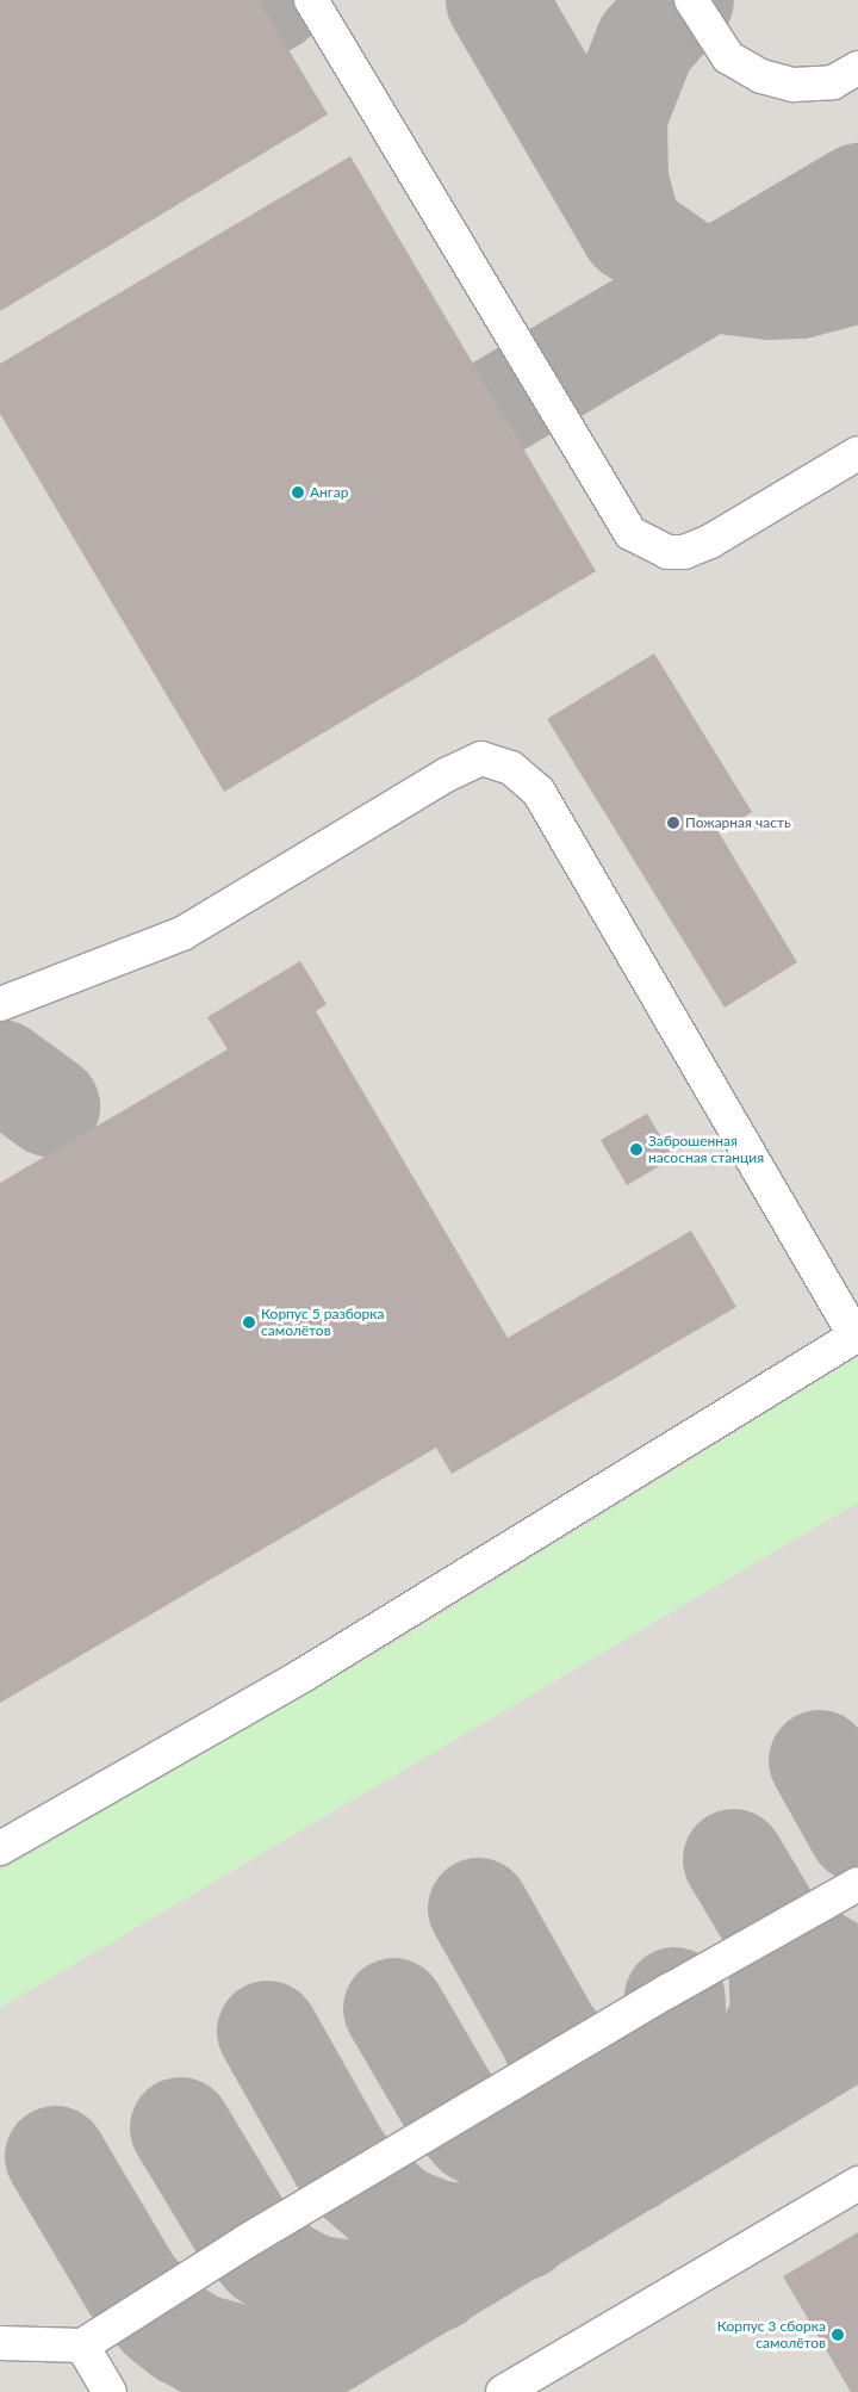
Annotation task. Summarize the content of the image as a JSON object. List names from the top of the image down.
{
  "places": [
    "Ангар",
    "Пожарная часть",
    "Заброшенная насосная станция",
    "Корпус 5 разборка самолётов",
    "Корпус 3 сборка самолётов"
  ]
}
